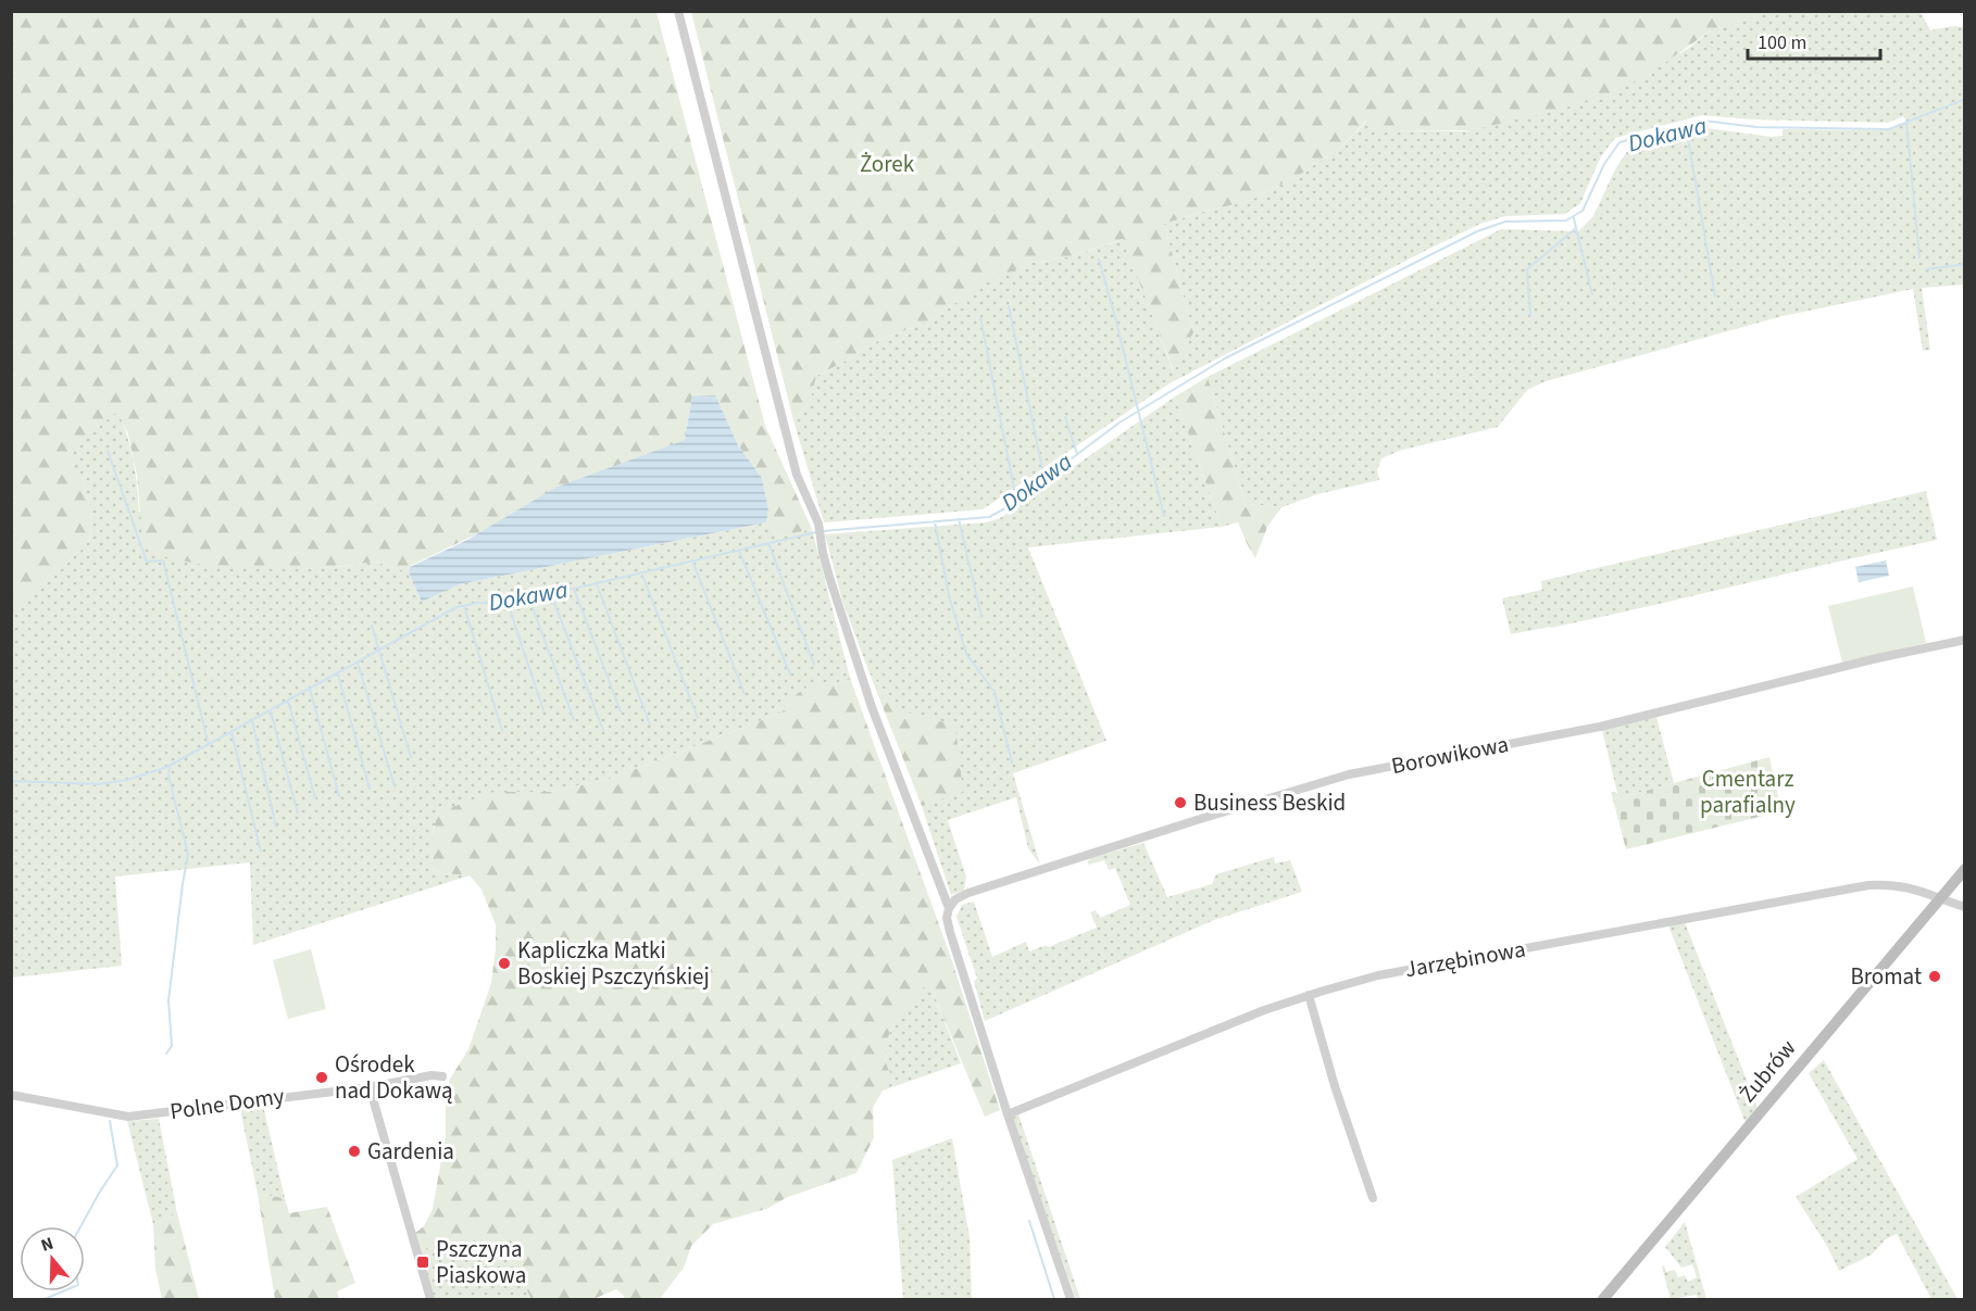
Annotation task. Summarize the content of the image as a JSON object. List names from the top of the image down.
{
  "streets": {
    "main road": ["Żubrów"],
    "street": ["Borowikowa", "Jarzębinowa", "Polne Domy"]
  },
  "crossings": [
    ["Jarzębinowa", "Żubrów"]
  ],
  "water": ["Dokawa"],
  "parks": ["Żorek", "Cmentarz parafialny"],
  "places": {
    "other": [
      "Business Beskid",
      "Kapliczka Matki Boskiej Pszczyńskiej",
      "Bromat",
      "Ośrodek nad Dokawą",
      "Gardenia"
    ],
    "transit": ["Pszczyna Piaskowa"]
  },
  "scale_bar": "100 m",
  "north": "top"
}
